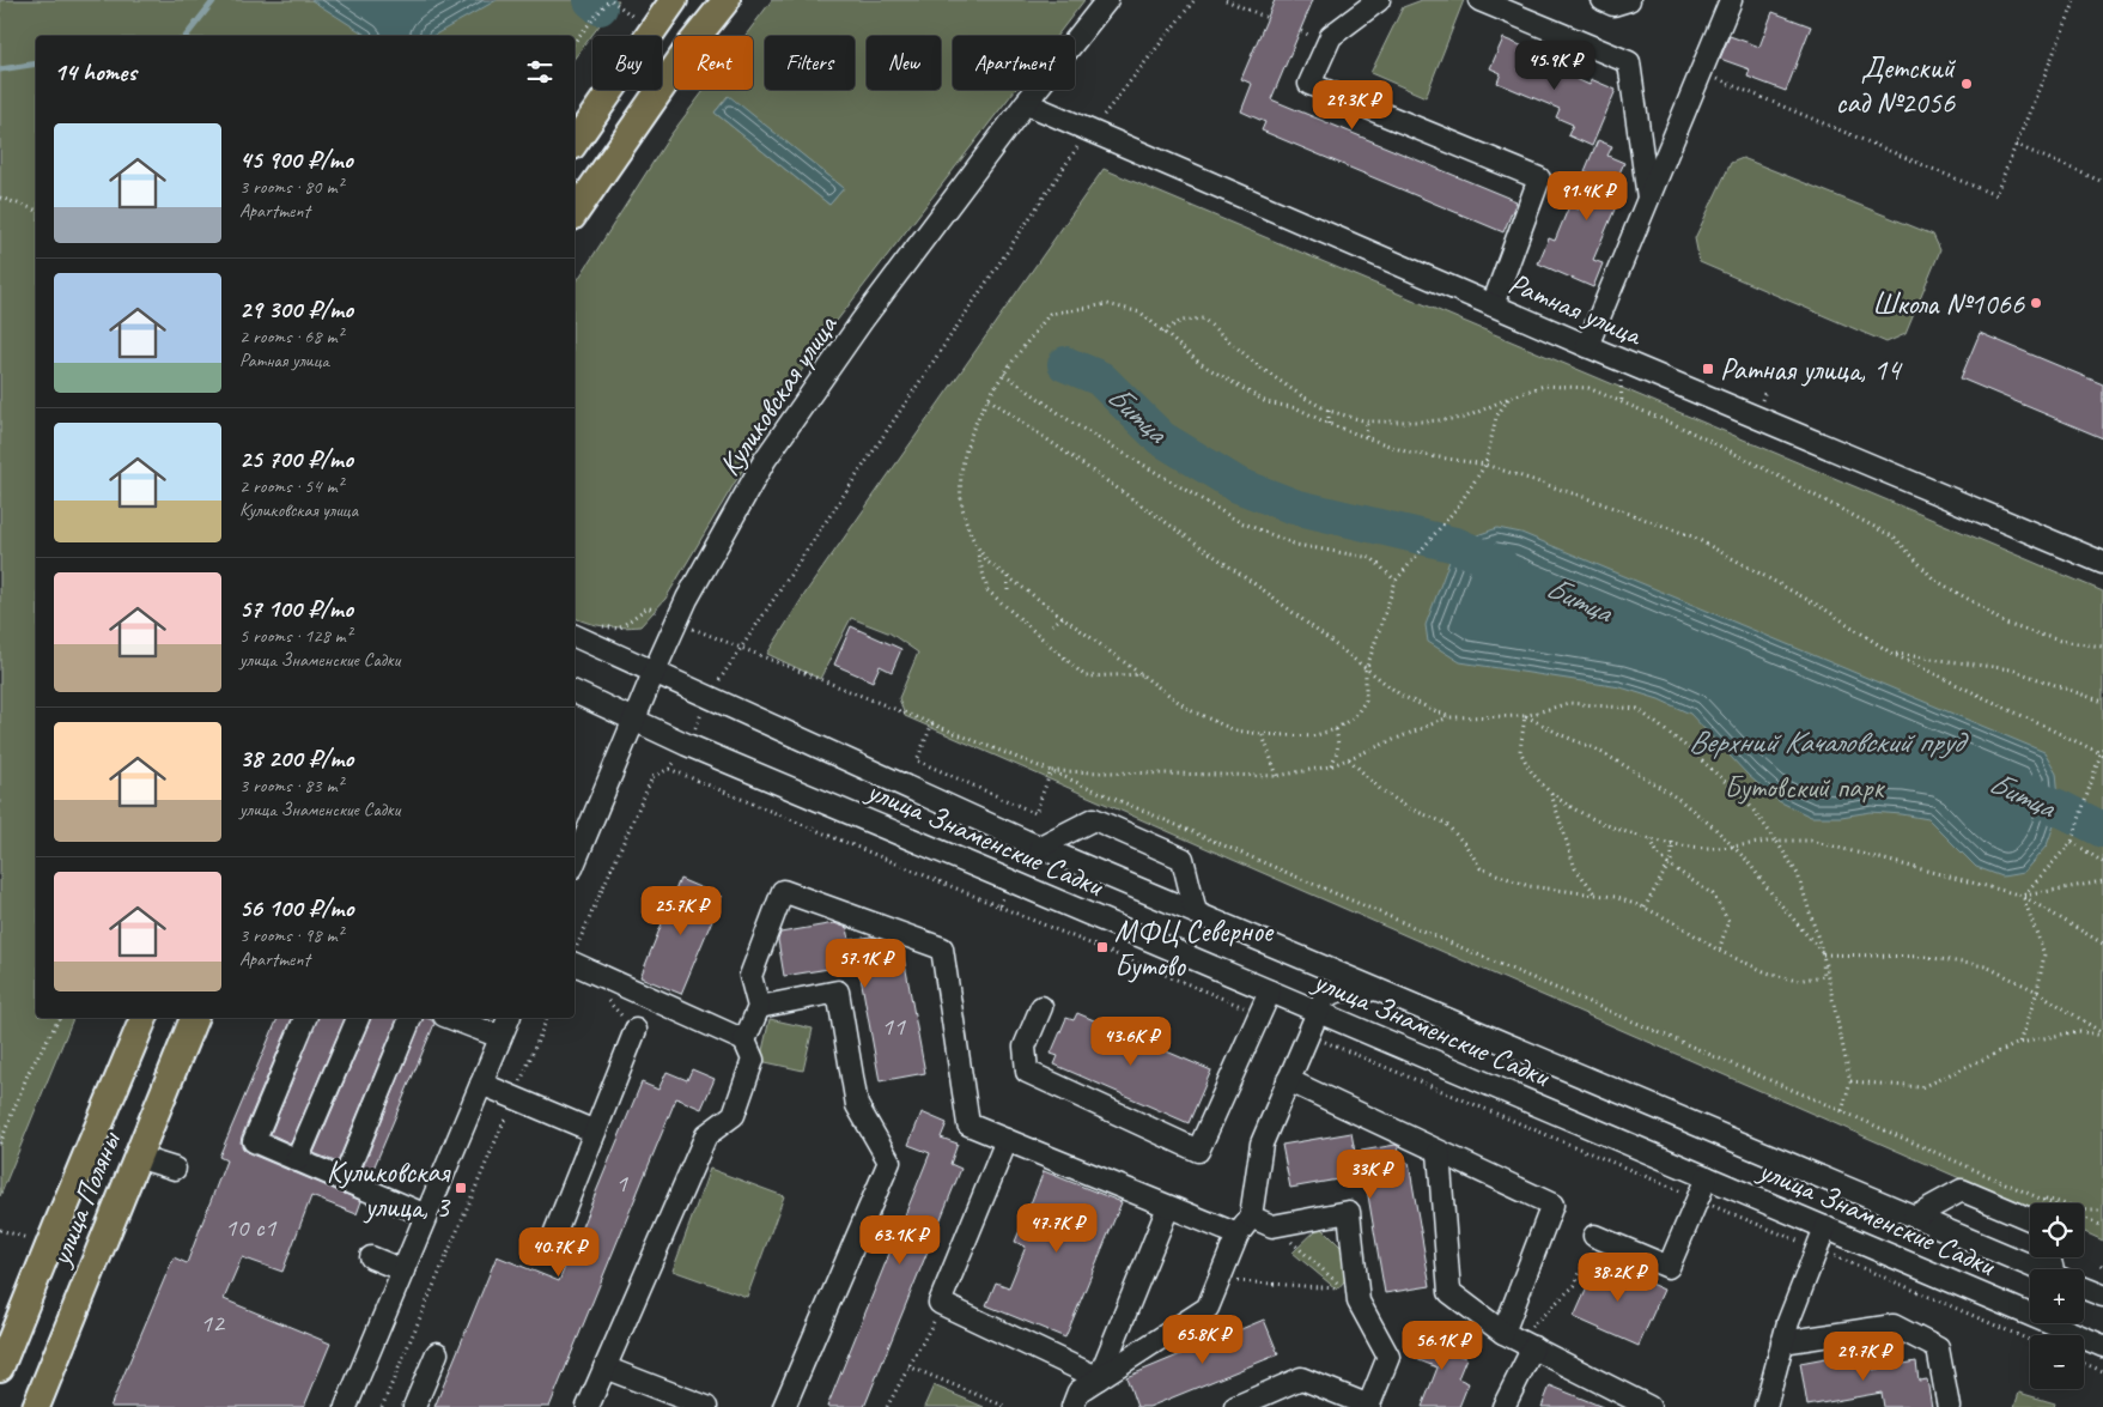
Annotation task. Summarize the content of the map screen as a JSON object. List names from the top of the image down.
{
  "streets": {
    "main road": ["улица Поляны"],
    "street": ["Ратная улица", "Куликовская улица", "улица Знаменские Садки"]
  },
  "crossings": [
    ["Ратная улица", "Куликовская улица"],
    ["Куликовская улица", "улица Знаменские Садки"]
  ],
  "water": ["Битца", "Верхний Качаловский пруд"],
  "parks": ["Бутовский парк"],
  "places": {
    "other": ["Детский сад №2056", "Школа №1066"],
    "transit": ["Ратная улица, 14", "МФЦ Северное Бутово", "Куликовская улица, 3"]
  },
  "house_numbers": [
    "11",
    "1",
    "10 с1",
    "12"
  ],
  "page": {
    "chip": [
      "Buy",
      "Rent",
      "Filters",
      "New",
      "Apartment"
    ],
    "heading": "14 homes",
    "price": [
      "45.9K ₽",
      "29.3K ₽",
      "91.4K ₽",
      "25.7K ₽",
      "57.1K ₽",
      "43.6K ₽",
      "33K ₽",
      "47.7K ₽",
      "63.1K ₽",
      "40.7K ₽",
      "38.2K ₽",
      "65.8K ₽",
      "56.1K ₽",
      "29.7K ₽"
    ],
    "list": [
      {
        "name": "45 900 ₽/mo",
        "note": "3 rooms · 80 m² · Apartment"
      },
      {
        "name": "29 300 ₽/mo",
        "note": "2 rooms · 68 m² · Ратная улица"
      },
      {
        "name": "25 700 ₽/mo",
        "note": "2 rooms · 54 m² · Куликовская улица"
      },
      {
        "name": "57 100 ₽/mo",
        "note": "5 rooms · 128 m² · улица Знаменские Садки"
      },
      {
        "name": "38 200 ₽/mo",
        "note": "3 rooms · 83 m² · улица Знаменские Садки"
      },
      {
        "name": "56 100 ₽/mo",
        "note": "3 rooms · 98 m² · Apartment"
      }
    ],
    "map_buttons": ["+", "−"]
  }
}
